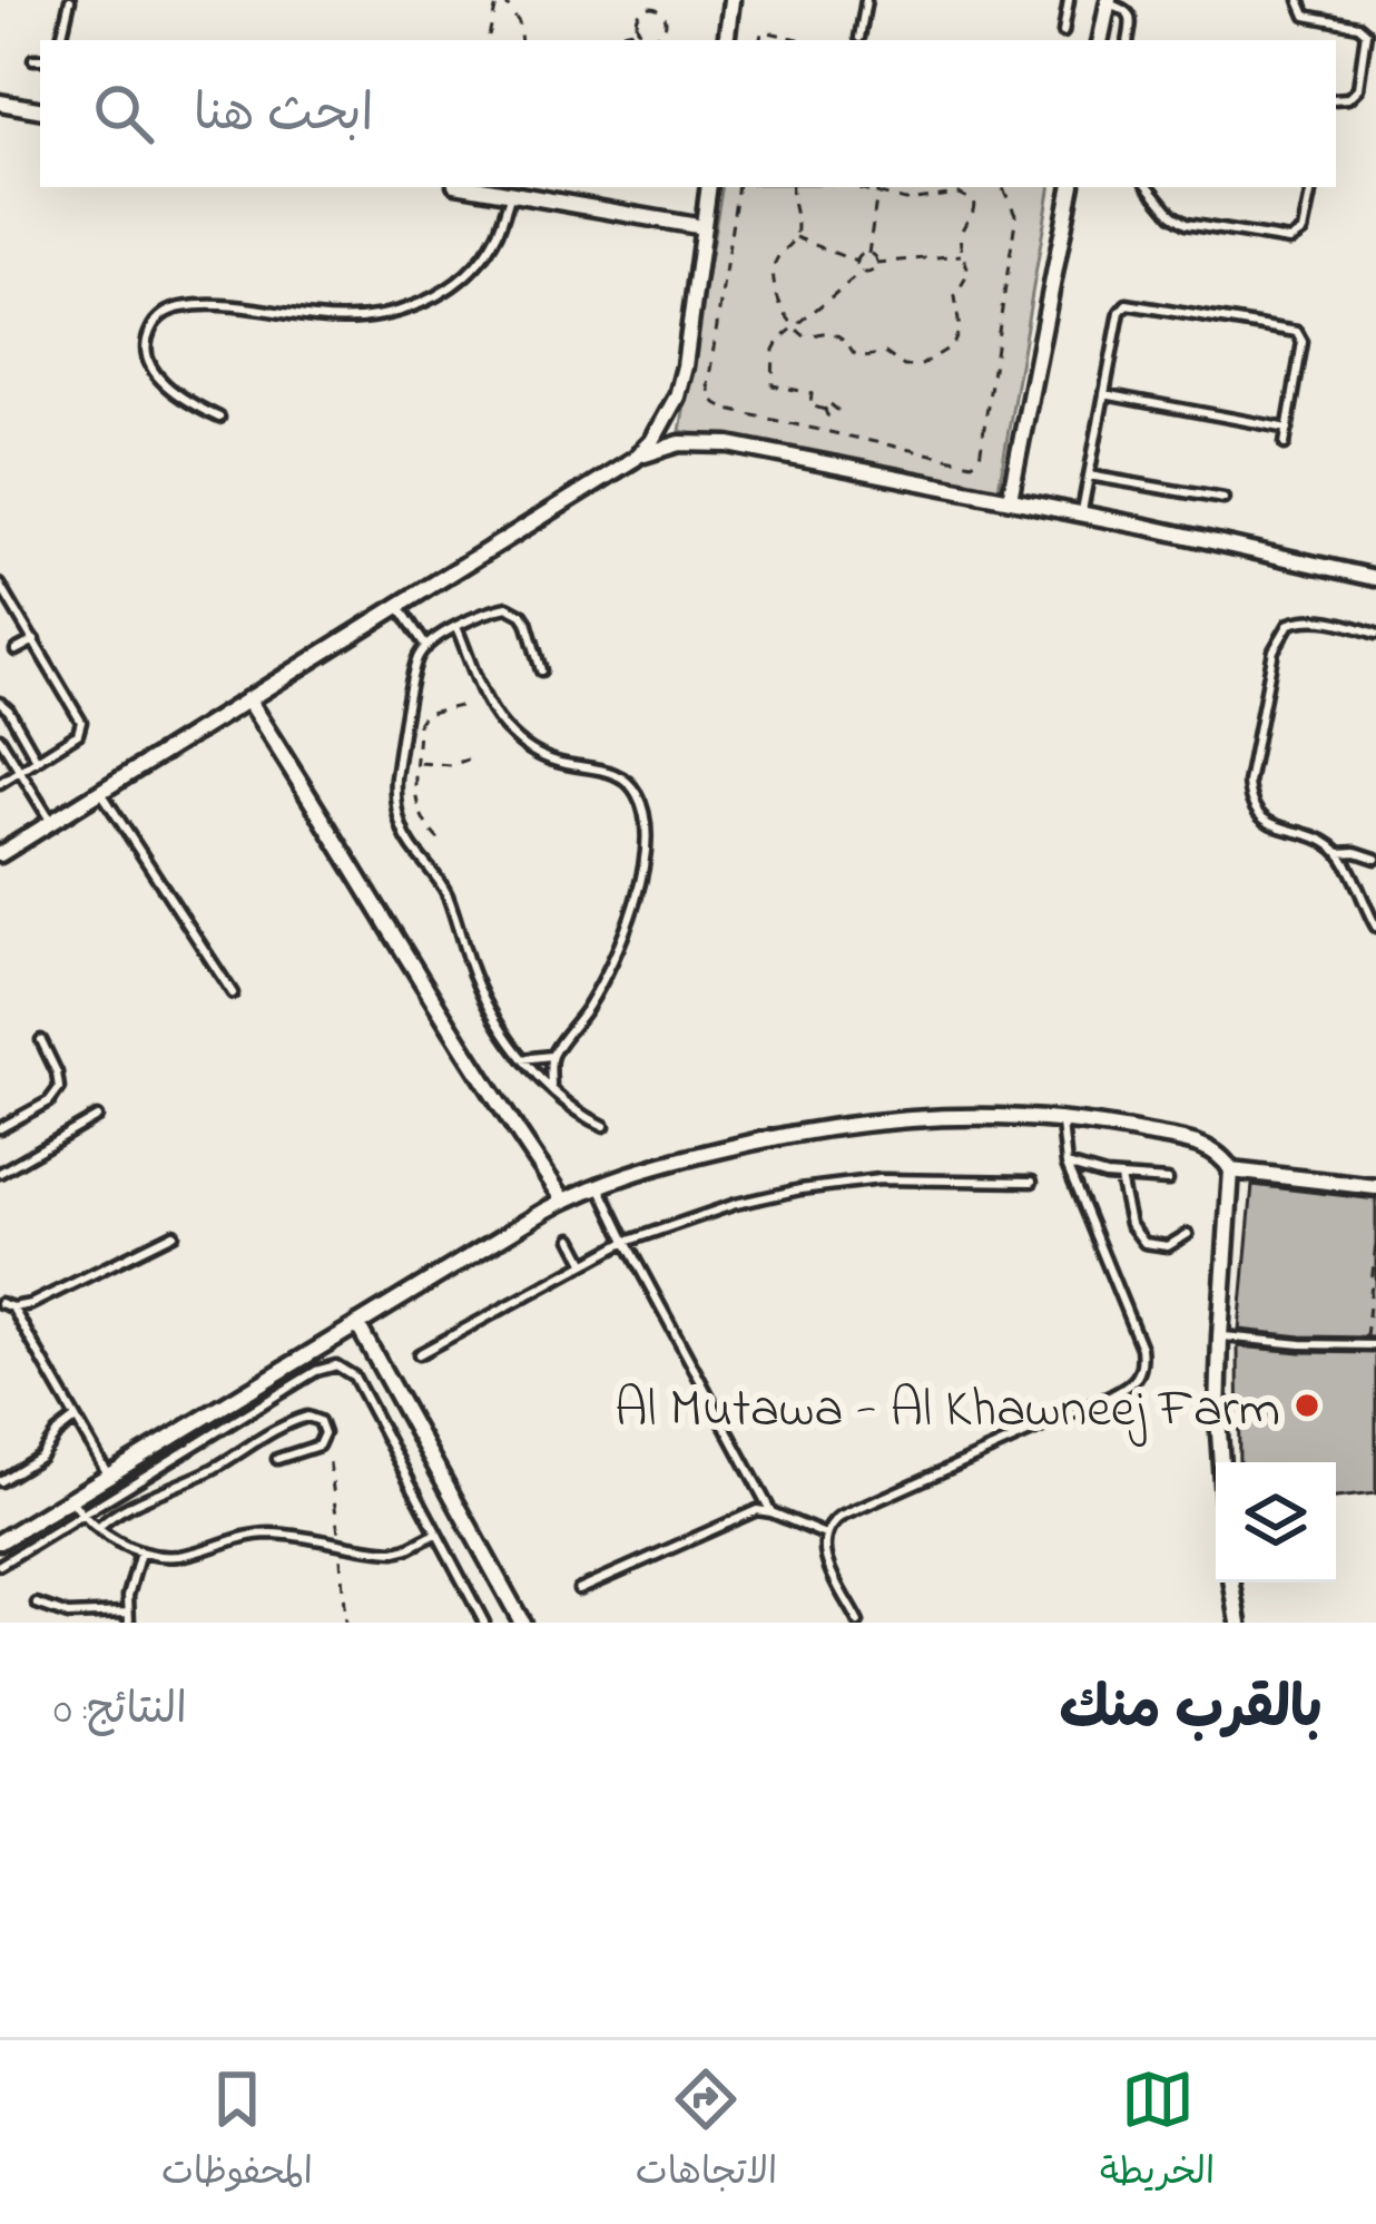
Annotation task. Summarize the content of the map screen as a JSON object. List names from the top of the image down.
{
  "places": ["Al Mutawa - Al Khawneej Farm"],
  "page": {
    "search": "ابحث هنا",
    "heading": ["بالقرب منك", "النتائج: 0"],
    "nav": ["الخريطة", "الاتجاهات", "المحفوظات"]
  }
}
